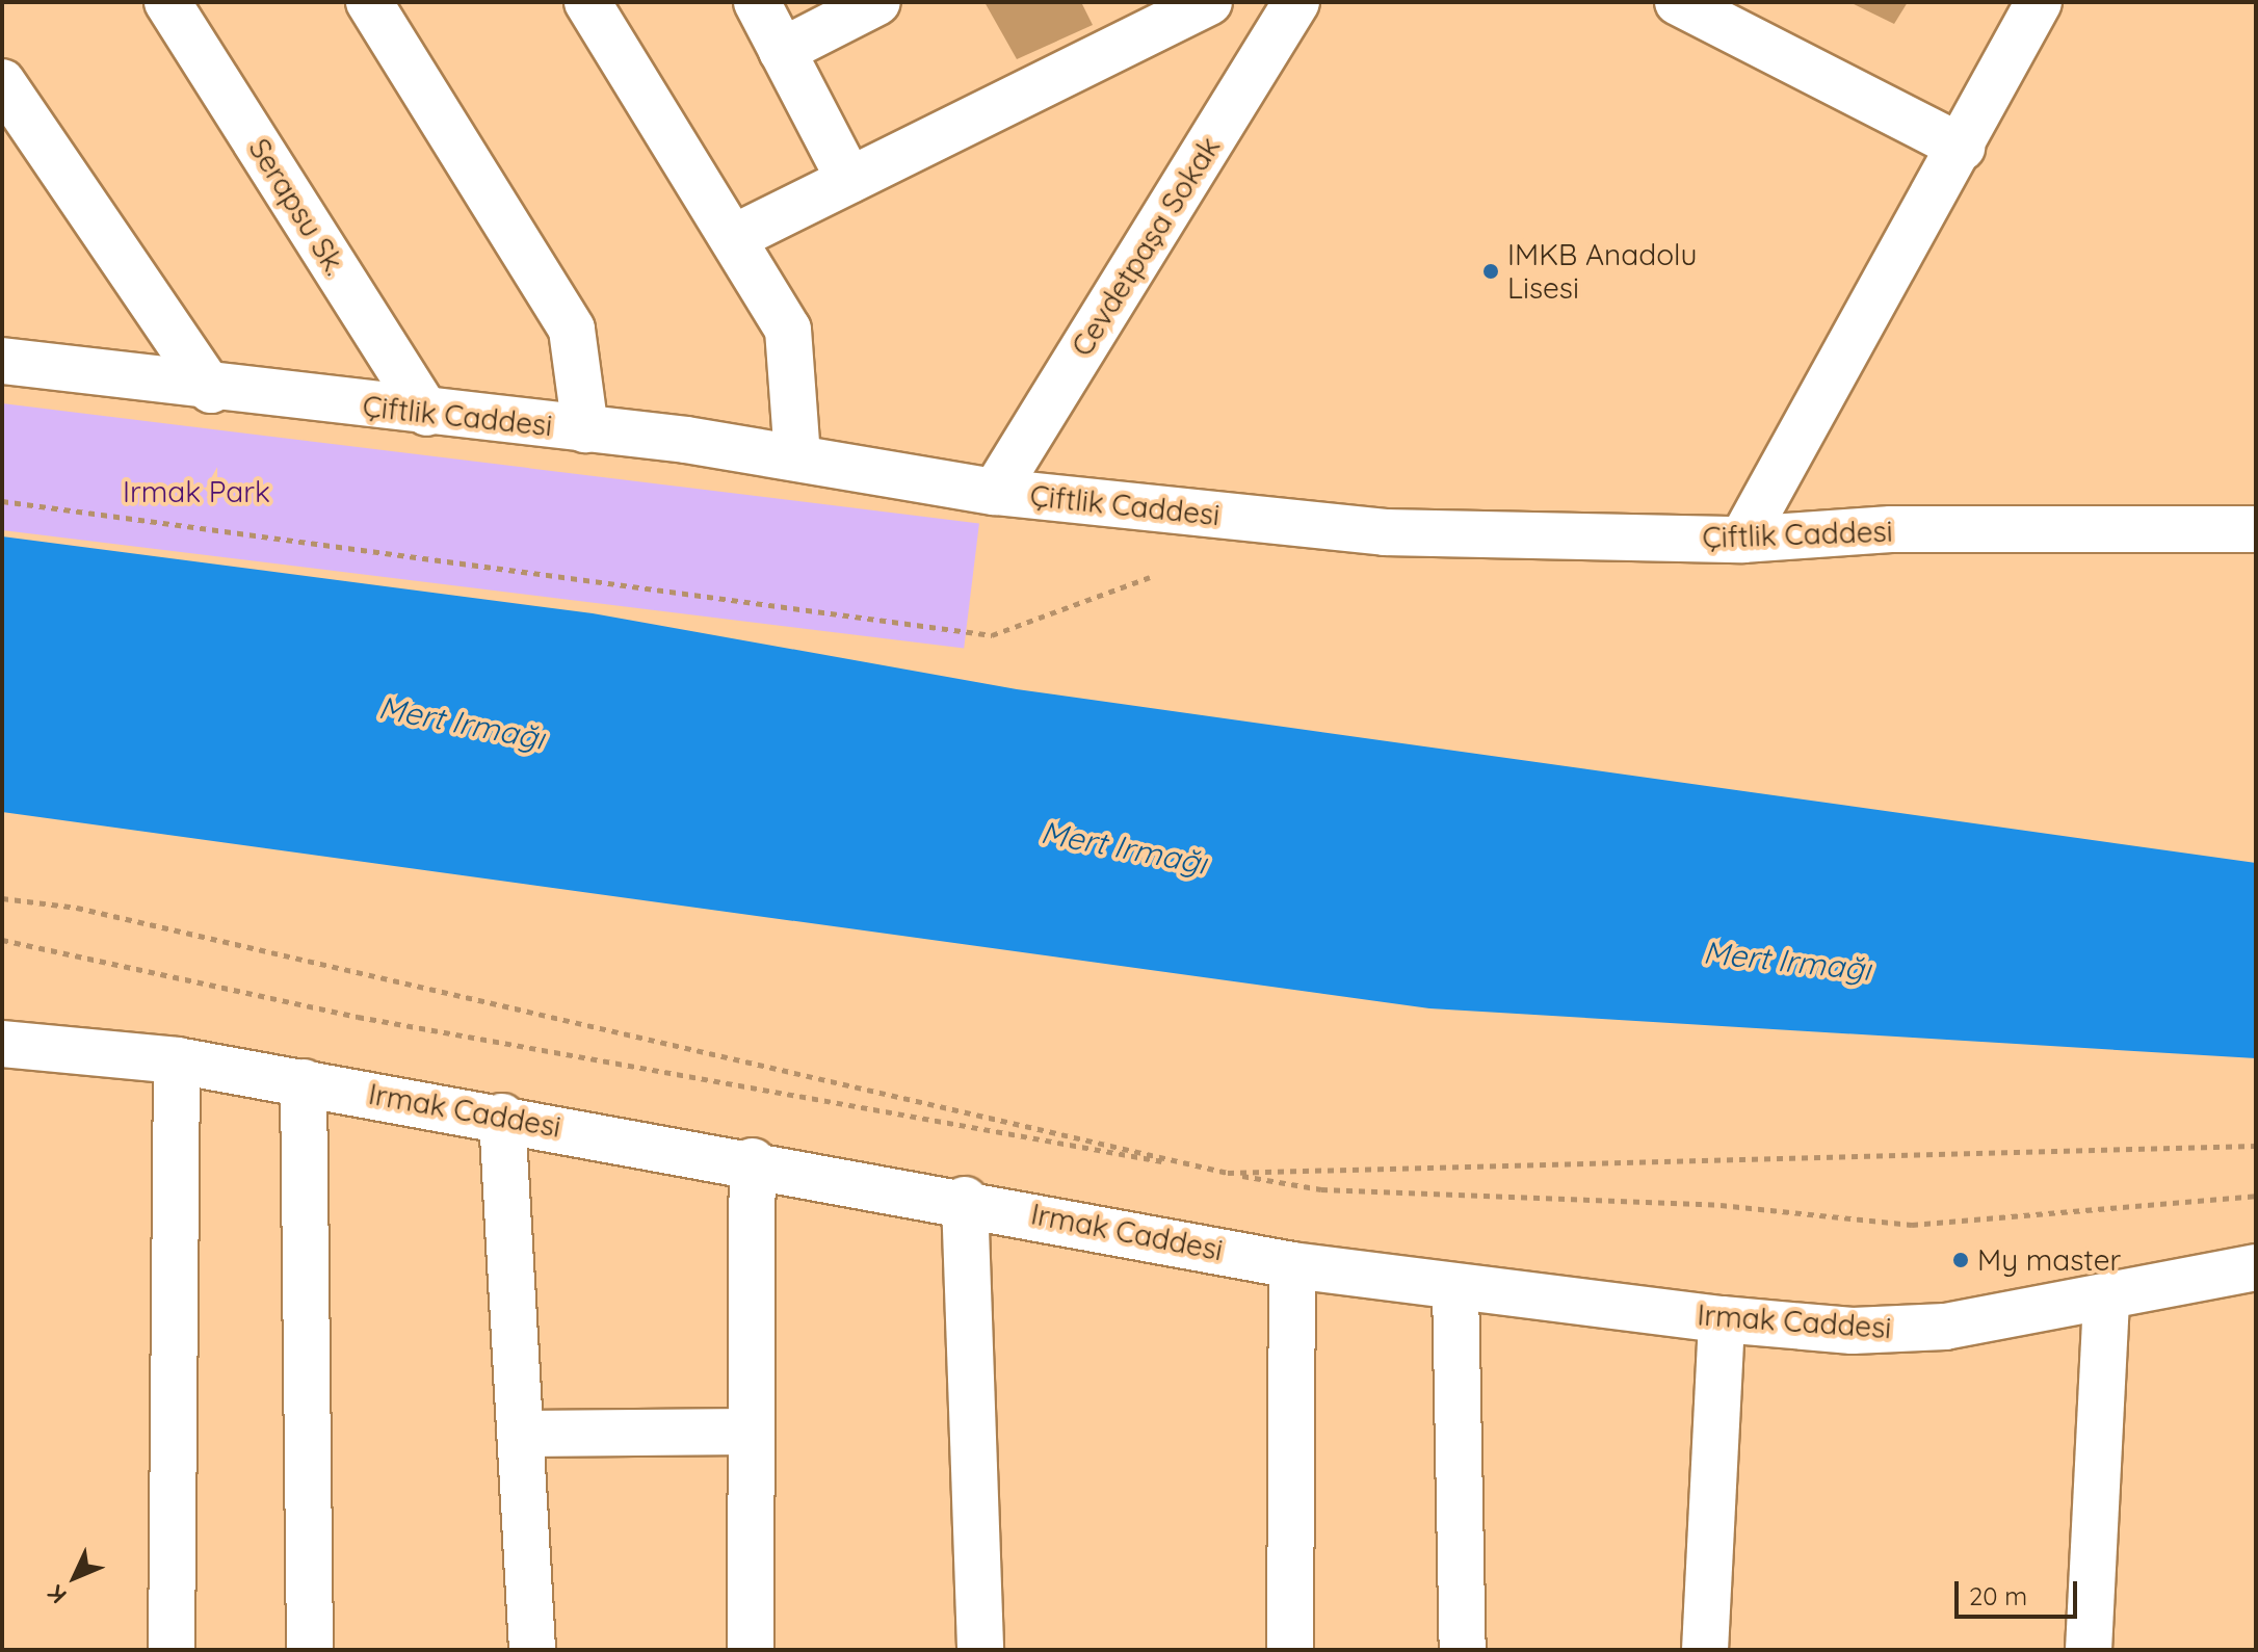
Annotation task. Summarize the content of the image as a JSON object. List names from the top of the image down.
{
  "streets": {
    "street": [
      "Serapsu Sk.",
      "Cevdetpaşa Sokak",
      "Çiftlik Caddesi",
      "Irmak Caddesi"
    ]
  },
  "crossings": [
    ["Serapsu Sk.", "Çiftlik Caddesi"],
    ["Cevdetpaşa Sokak", "Çiftlik Caddesi"]
  ],
  "water": ["Mert Irmağı"],
  "parks": ["Irmak Park"],
  "places": ["IMKB Anadolu Lisesi", "My master"],
  "scale_bar": "20 m",
  "north": "bottom left"
}
